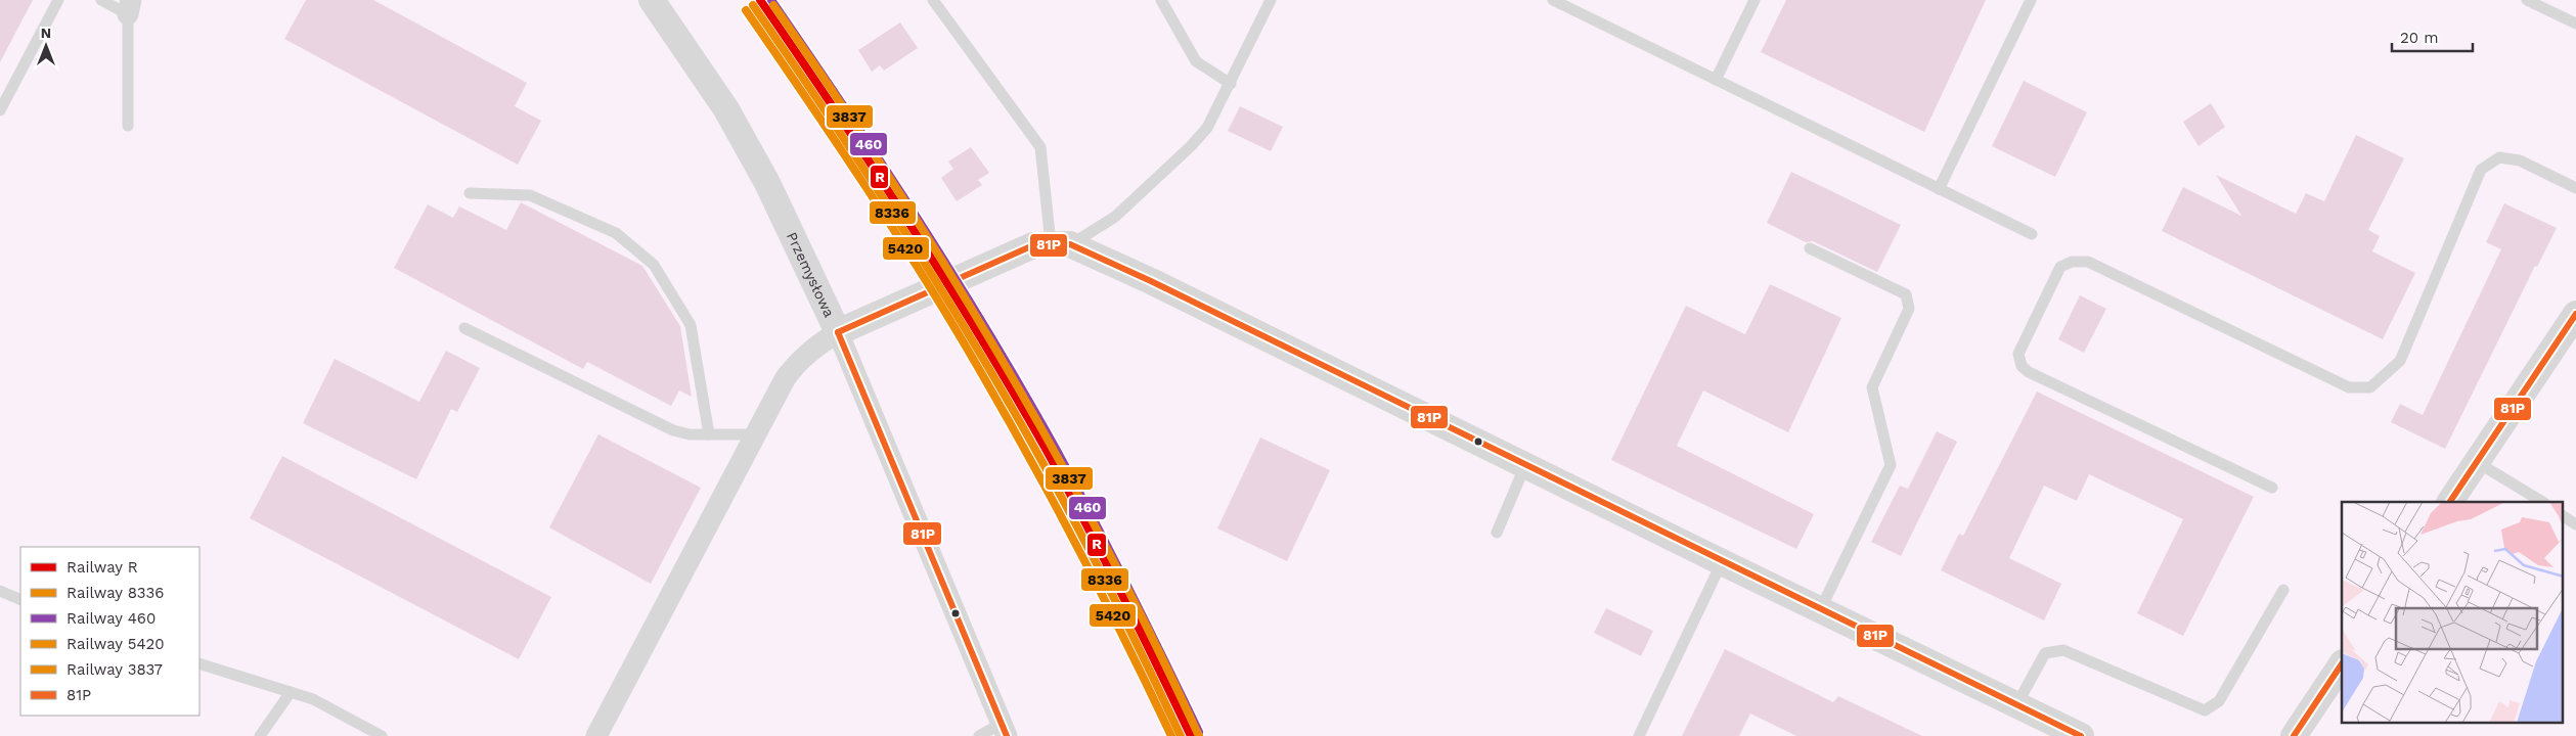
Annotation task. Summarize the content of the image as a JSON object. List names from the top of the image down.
{
  "streets": {
    "street": ["Przemysłowa"]
  },
  "lines": [
    "rail line R",
    "rail line 460",
    "rail line 8336",
    "rail line 3837",
    "rail line 5420",
    "transit line 81P"
  ],
  "legend": [
    "Railway R",
    "Railway 8336",
    "Railway 460",
    "Railway 5420",
    "Railway 3837",
    "81P"
  ],
  "scale_bar": "20 m",
  "north": "top"
}
